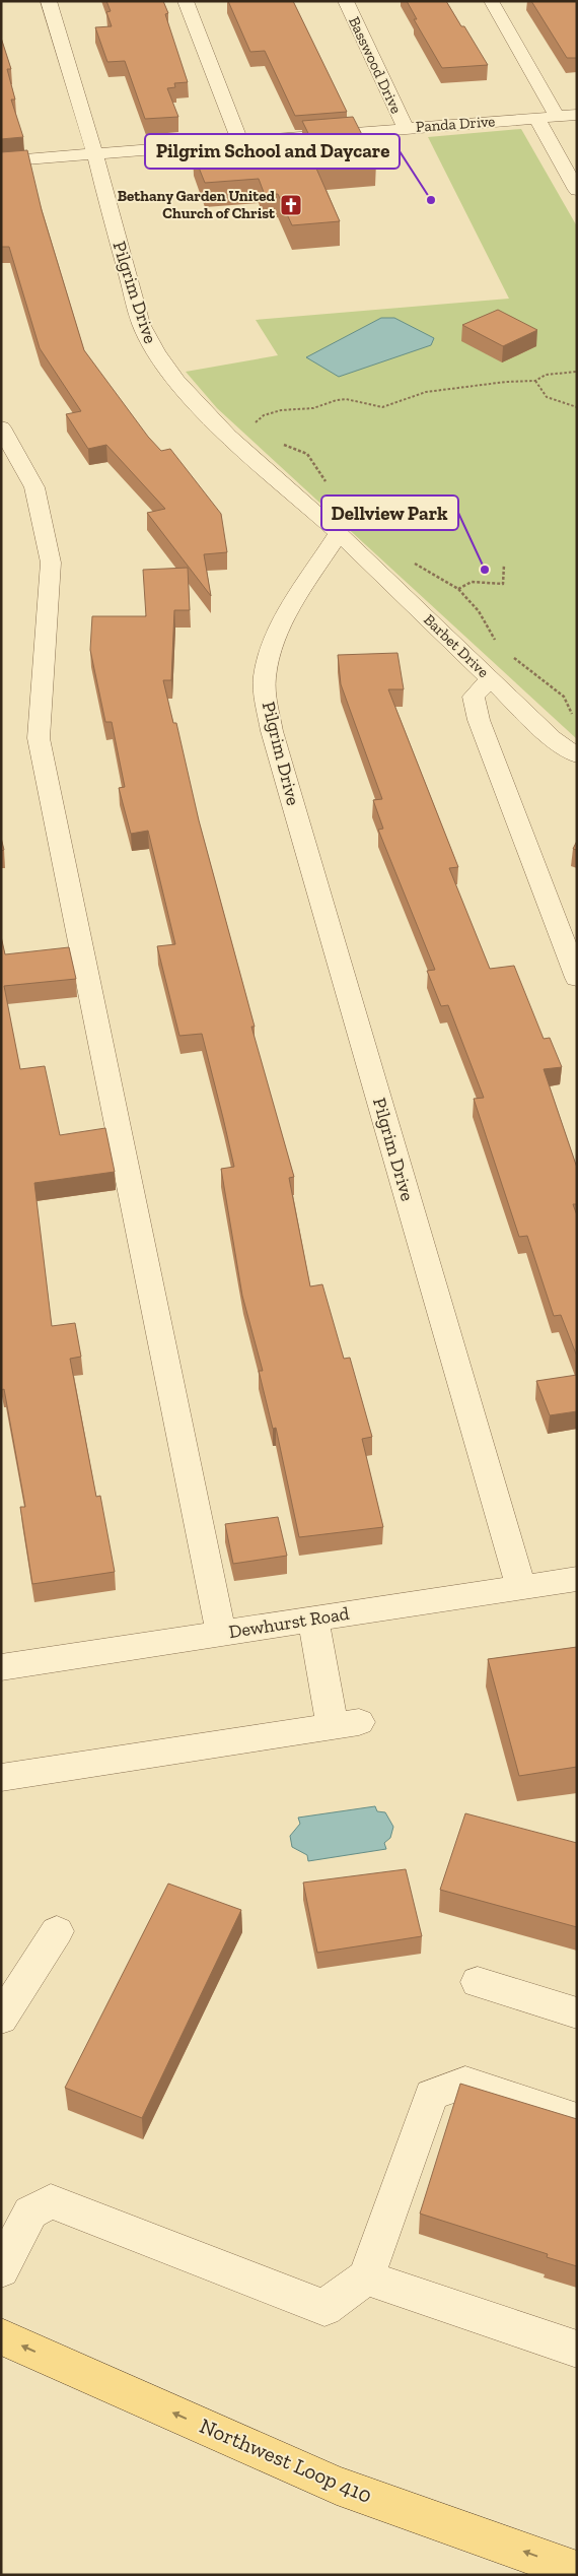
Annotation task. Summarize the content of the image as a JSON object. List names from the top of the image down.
{
  "streets": {
    "main road": ["Northwest Loop 410"],
    "street": [
      "Basswood Drive",
      "Panda Drive",
      "Pilgrim Drive",
      "Barbet Drive",
      "Dewhurst Road"
    ]
  },
  "crossings": [
    ["Basswood Drive", "Panda Drive"],
    ["Panda Drive", "Pilgrim Drive"],
    ["Pilgrim Drive", "Barbet Drive"],
    ["Pilgrim Drive", "Dewhurst Road"]
  ],
  "one_way": ["Northwest Loop 410"],
  "places": {
    "other": ["Pilgrim School and Daycare", "Dellview Park"],
    "church": ["Bethany Garden United Church of Christ"]
  }
}
